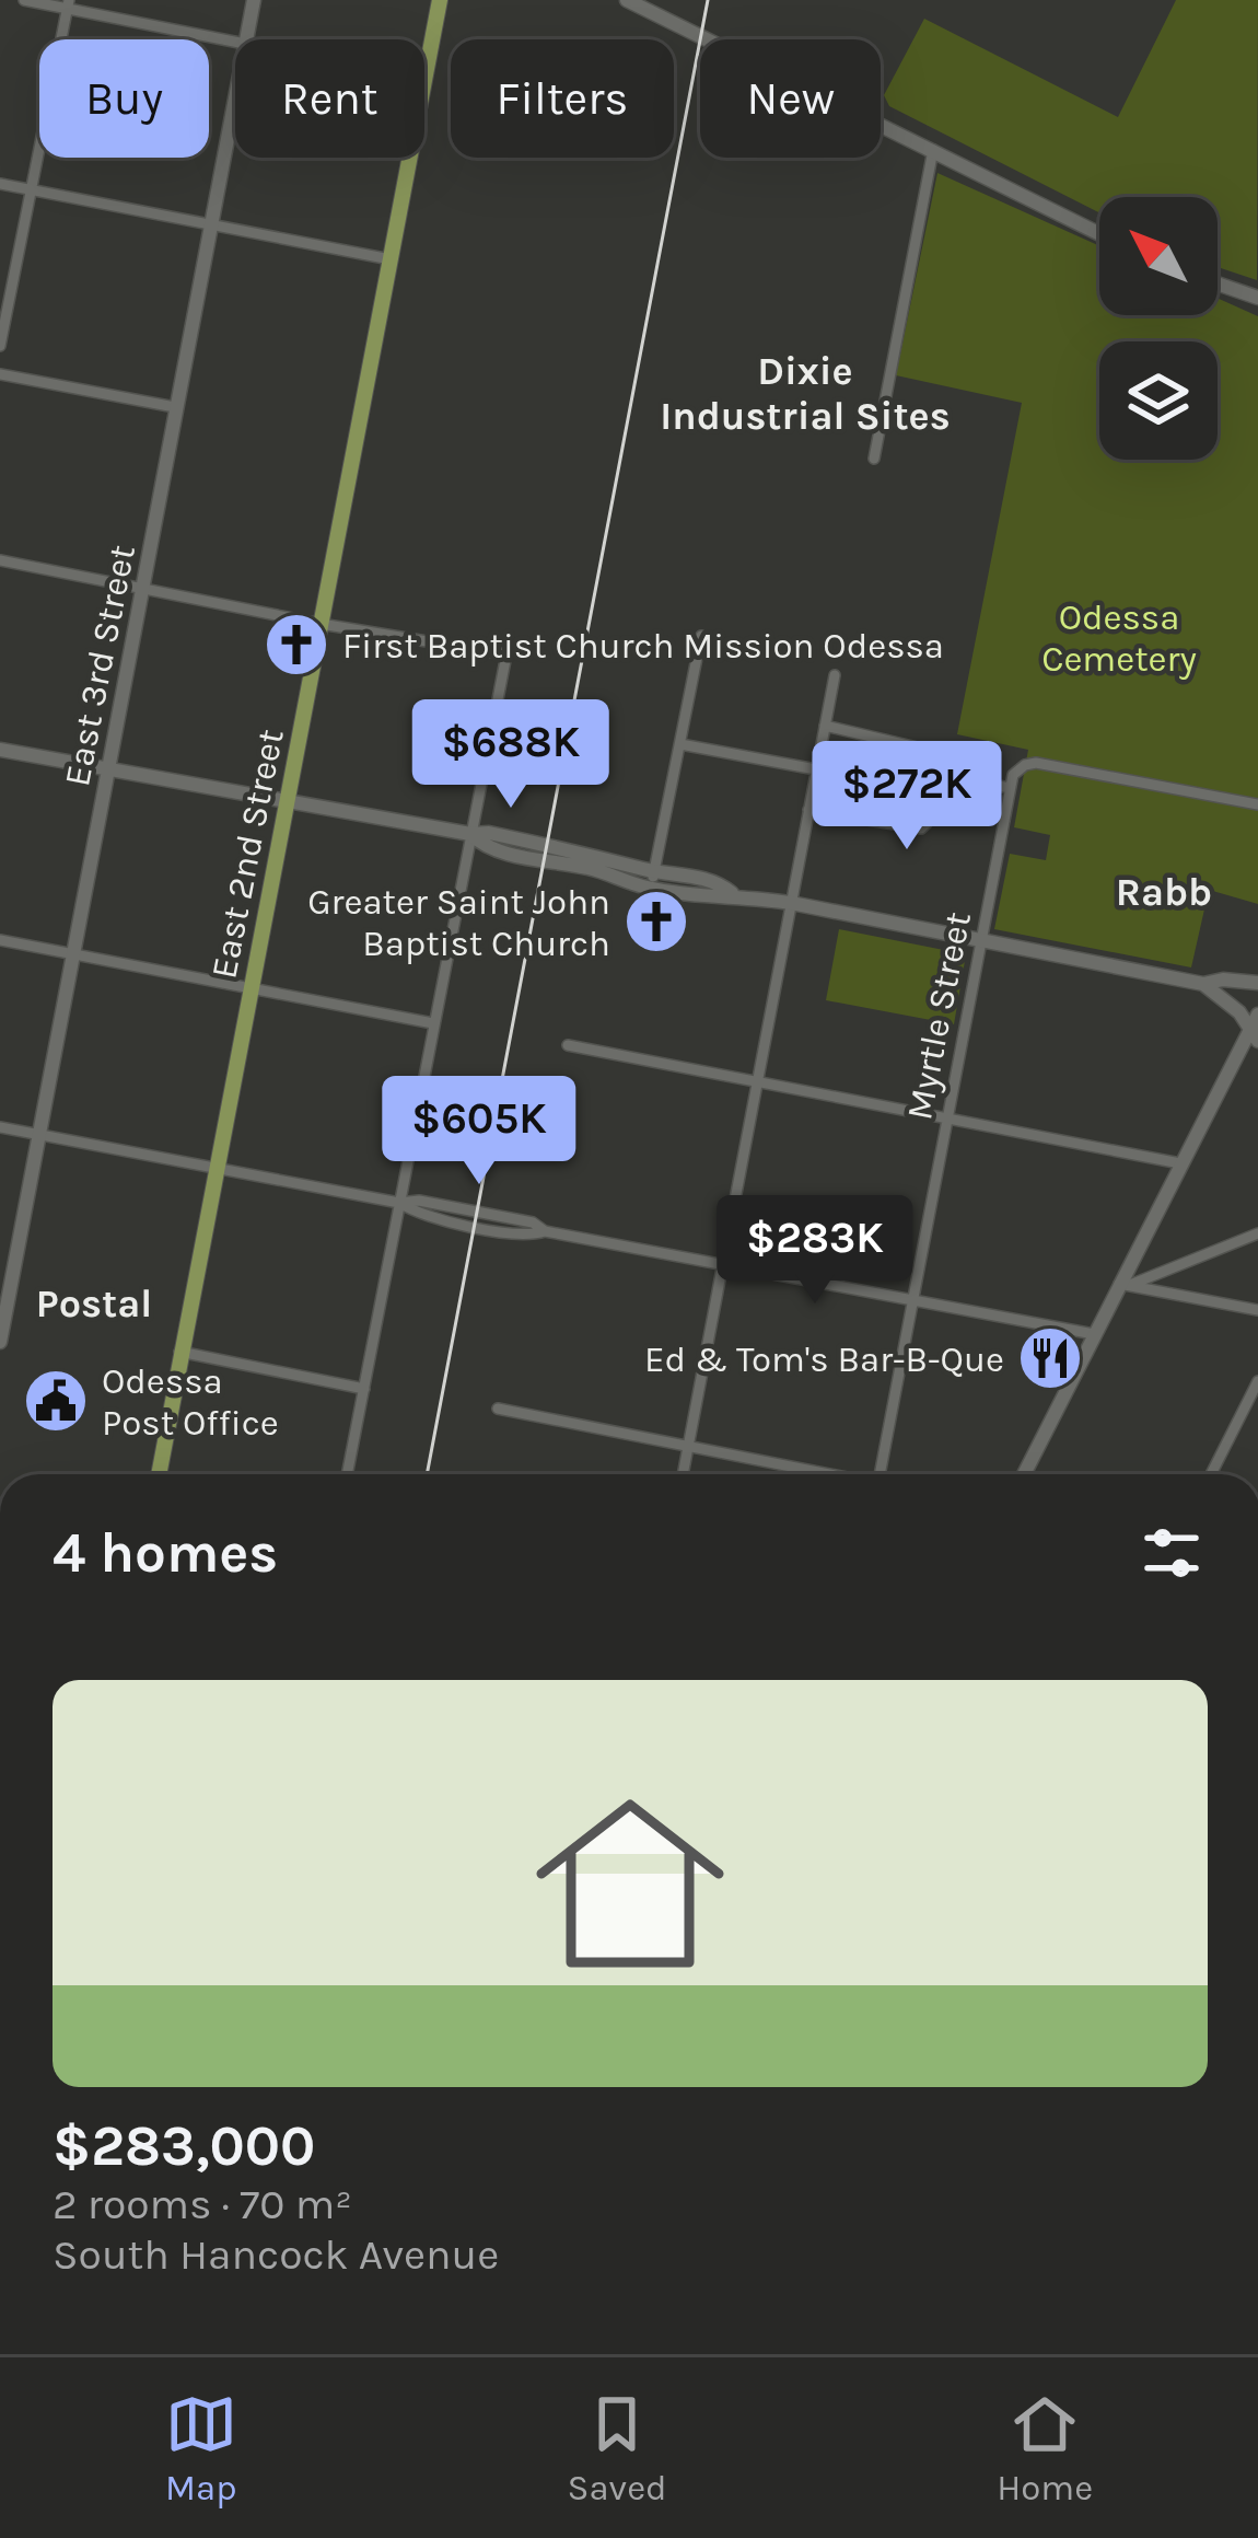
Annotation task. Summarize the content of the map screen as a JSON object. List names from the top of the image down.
{
  "streets": {
    "main road": ["East 2nd Street"],
    "street": ["East 3rd Street", "Myrtle Street"]
  },
  "districts": ["Dixie Industrial Sites", "Rabb", "Postal"],
  "parks": ["Odessa Cemetery"],
  "places": {
    "church": ["First Baptist Church Mission Odessa", "Greater Saint John Baptist Church"],
    "restaurant": ["Ed & Tom's Bar-B-Que"],
    "public building": ["Odessa Post Office"]
  },
  "north": "top left",
  "page": {
    "chip": [
      "Buy",
      "Rent",
      "Filters",
      "New"
    ],
    "price": [
      "$688K",
      "$272K",
      "$605K",
      "$283K"
    ],
    "heading": "4 homes",
    "list": [
      {
        "name": "$283,000",
        "note": "2 rooms · 70 m² · South Hancock Avenue"
      }
    ],
    "tabs": ["Map", "Saved", "Home"]
  }
}
